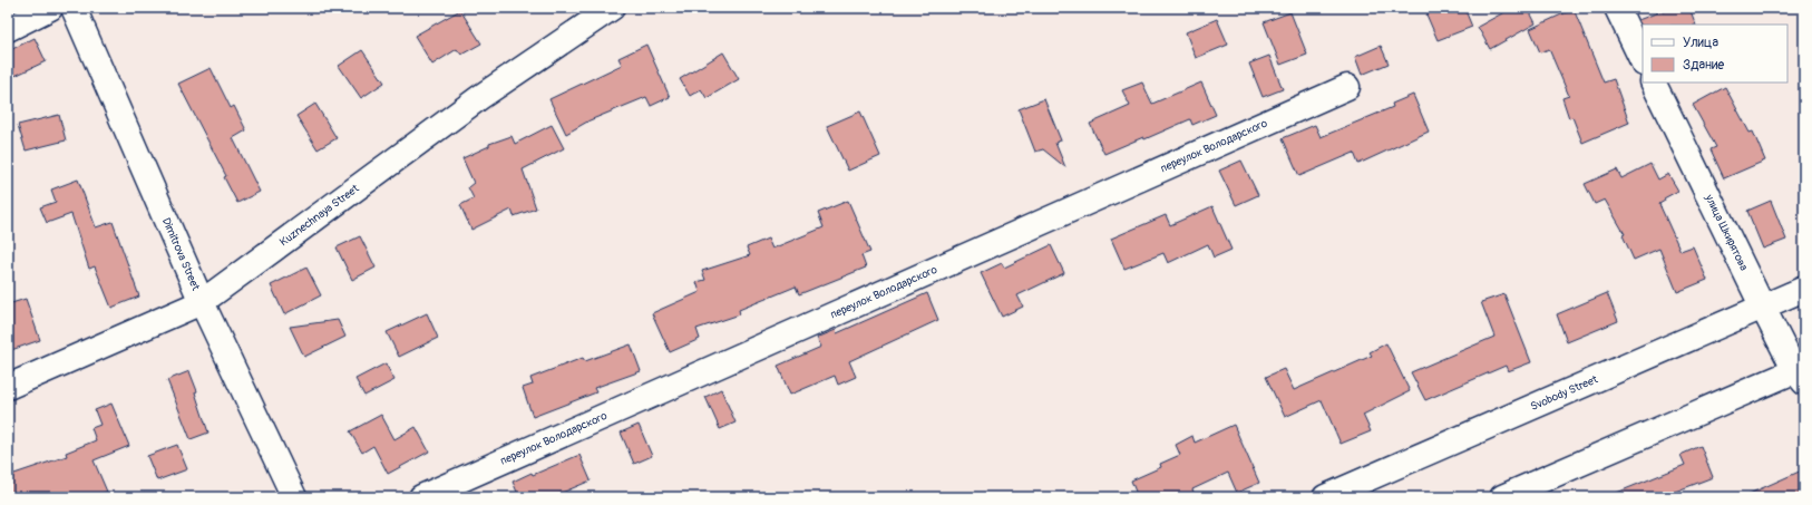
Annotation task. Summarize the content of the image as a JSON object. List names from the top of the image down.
{
  "streets": {
    "street": [
      "переулок Володарского",
      "Kuznechnaya Street",
      "улица Шкирятова",
      "Dimitrova Street",
      "Svobody Street"
    ]
  },
  "crossings": [
    ["Kuznechnaya Street", "Dimitrova Street"],
    ["улица Шкирятова", "Svobody Street"]
  ],
  "legend": ["Улица", "Здание"]
}
